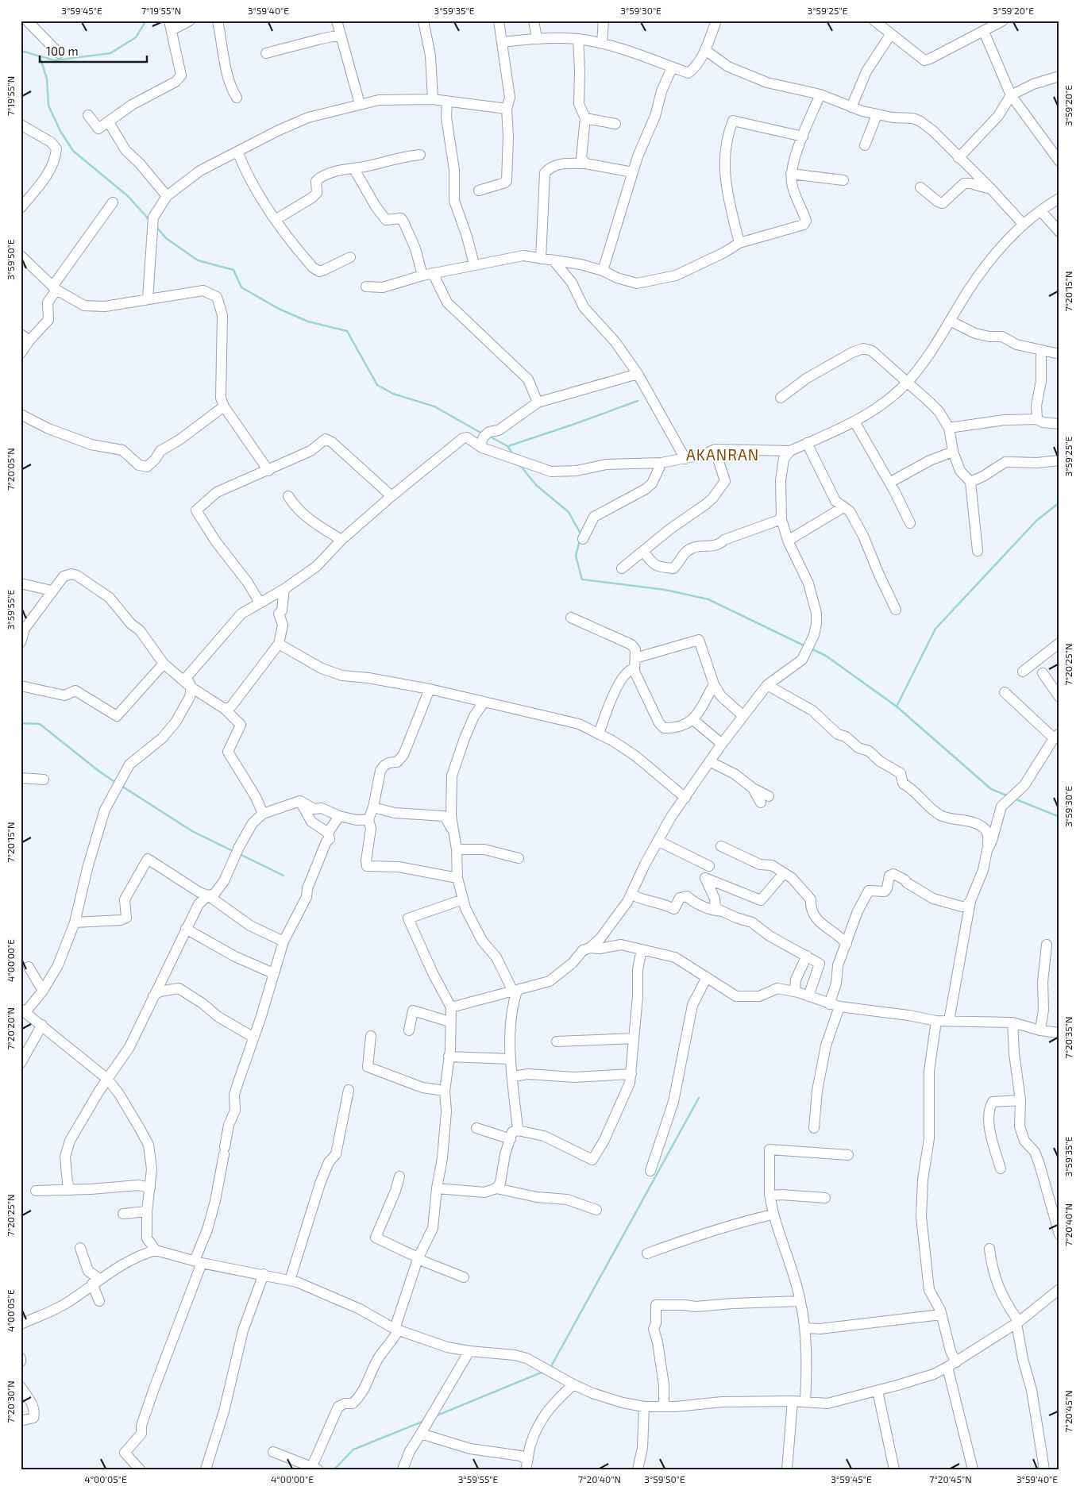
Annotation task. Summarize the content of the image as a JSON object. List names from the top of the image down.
{
  "districts": ["AKANRAN"],
  "scale_bar": "100 m",
  "coordinates": [
    "3°59'45\"E",
    "7°19'55\"N",
    "3°59'40\"E",
    "3°59'35\"E",
    "3°59'30\"E",
    "3°59'25\"E",
    "3°59'20\"E",
    "3°59'50\"E",
    "7°20'15\"N",
    "7°20'05\"N",
    "3°59'55\"E",
    "7°20'25\"N",
    "4°00'00\"E",
    "7°20'20\"N",
    "7°20'35\"N",
    "7°20'40\"N",
    "4°00'05\"E",
    "7°20'30\"N",
    "7°20'45\"N"
  ]
}
